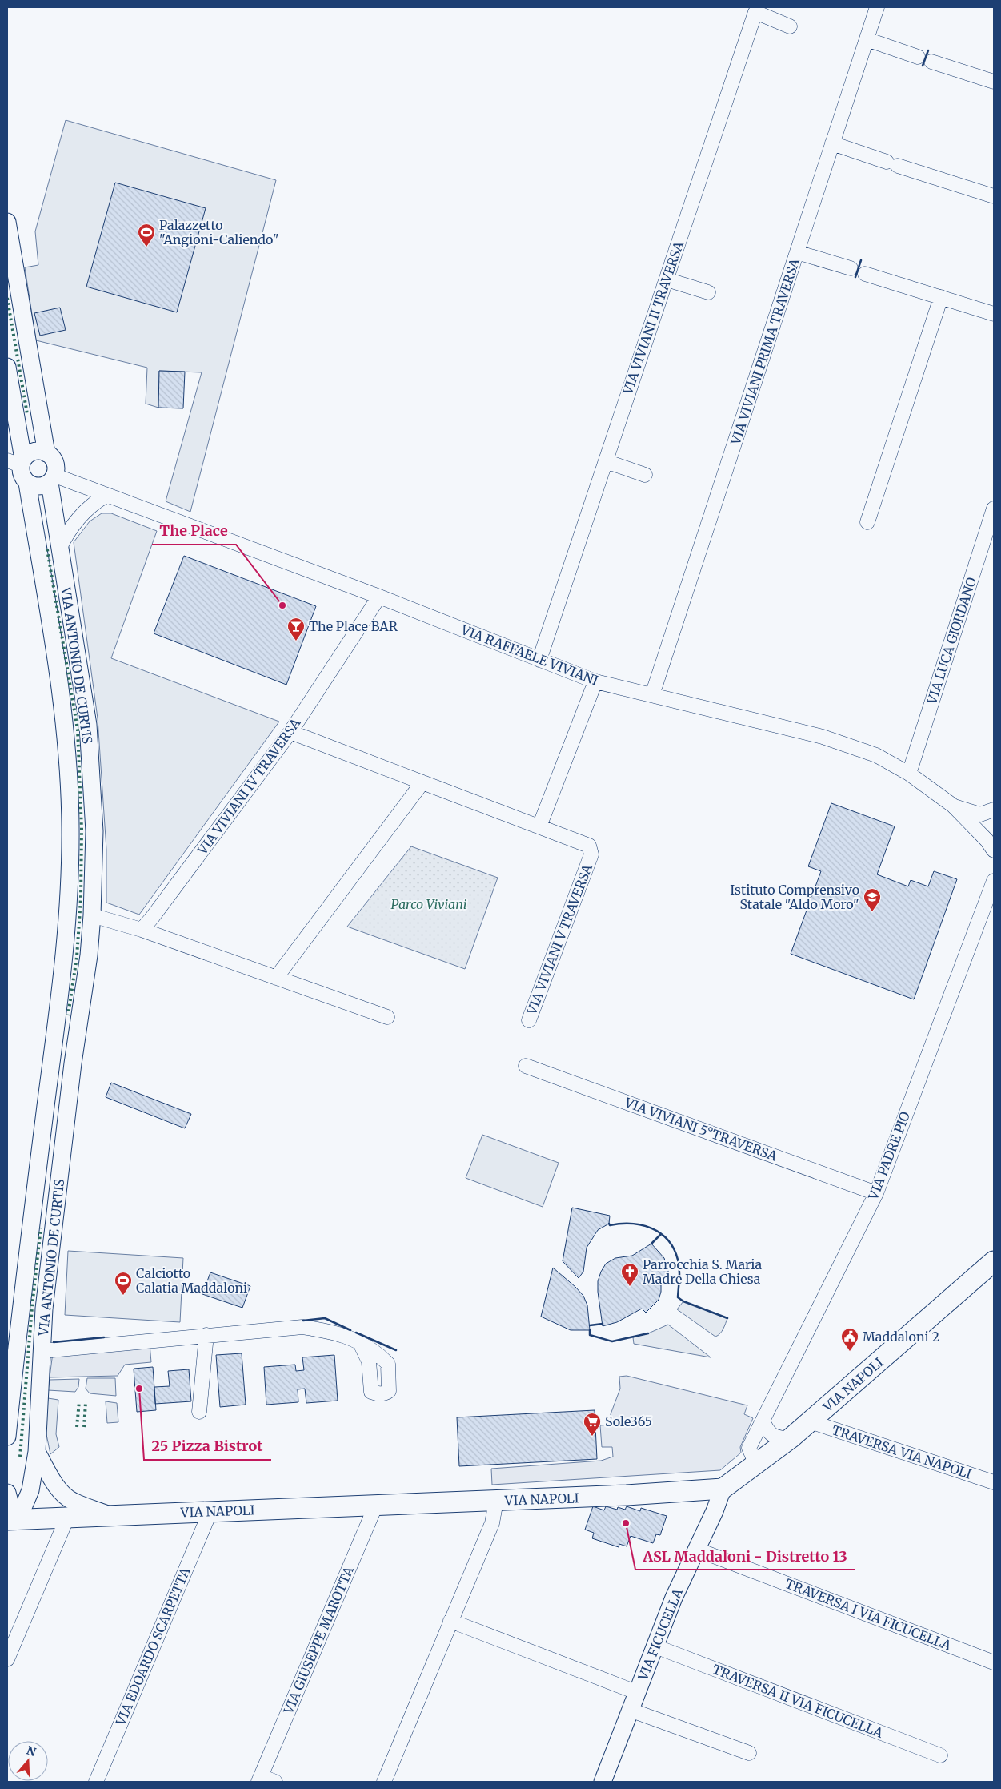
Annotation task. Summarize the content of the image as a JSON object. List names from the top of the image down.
{
  "streets": {
    "main road": ["VIA NAPOLI"],
    "street": [
      "VIA VIVIANI II TRAVERSA",
      "VIA VIVIANI PRIMA TRAVERSA",
      "VIA LUCA GIORDANO",
      "VIA RAFFAELE VIVIANI",
      "VIA ANTONIO DE CURTIS",
      "VIA VIVIANI IV TRAVERSA",
      "VIA VIVIANI V TRAVERSA",
      "VIA VIVIANI 5°TRAVERSA",
      "VIA PADRE PIO",
      "TRAVERSA VIA NAPOLI",
      "TRAVERSA I VIA FICUCELLA",
      "VIA FICUCELLA",
      "VIA GIUSEPPE MAROTTA",
      "VIA EDOARDO SCARPETTA",
      "TRAVERSA II VIA FICUCELLA"
    ]
  },
  "crossings": [
    ["VIA VIVIANI II TRAVERSA", "VIA RAFFAELE VIVIANI"],
    ["VIA VIVIANI PRIMA TRAVERSA", "VIA RAFFAELE VIVIANI"],
    ["VIA LUCA GIORDANO", "VIA RAFFAELE VIVIANI"],
    ["VIA RAFFAELE VIVIANI", "VIA ANTONIO DE CURTIS"],
    ["VIA RAFFAELE VIVIANI", "VIA VIVIANI IV TRAVERSA"],
    ["VIA ANTONIO DE CURTIS", "VIA NAPOLI"],
    ["VIA VIVIANI IV TRAVERSA", "VIA VIVIANI V TRAVERSA"],
    ["VIA VIVIANI 5°TRAVERSA", "VIA PADRE PIO"],
    ["VIA PADRE PIO", "VIA NAPOLI"],
    ["VIA NAPOLI", "TRAVERSA VIA NAPOLI"],
    ["VIA NAPOLI", "VIA FICUCELLA"],
    ["VIA NAPOLI", "VIA GIUSEPPE MAROTTA"],
    ["VIA NAPOLI", "VIA EDOARDO SCARPETTA"],
    ["TRAVERSA I VIA FICUCELLA", "VIA FICUCELLA"],
    ["VIA FICUCELLA", "TRAVERSA II VIA FICUCELLA"]
  ],
  "parks": ["Parco Viviani"],
  "places": {
    "sports": ["Palazzetto \"Angioni-Caliendo\"", "Calciotto Calatia Maddaloni"],
    "other": ["The Place", "25 Pizza Bistrot", "ASL Maddaloni - Distretto 13"],
    "bar": ["The Place BAR"],
    "school or university": ["Istituto Comprensivo Statale \"Aldo Moro\""],
    "church": ["Parrocchia S. Maria Madre Della Chiesa"],
    "public building": ["Maddaloni 2"],
    "supermarket": ["Sole365"]
  },
  "north": "top"
}
